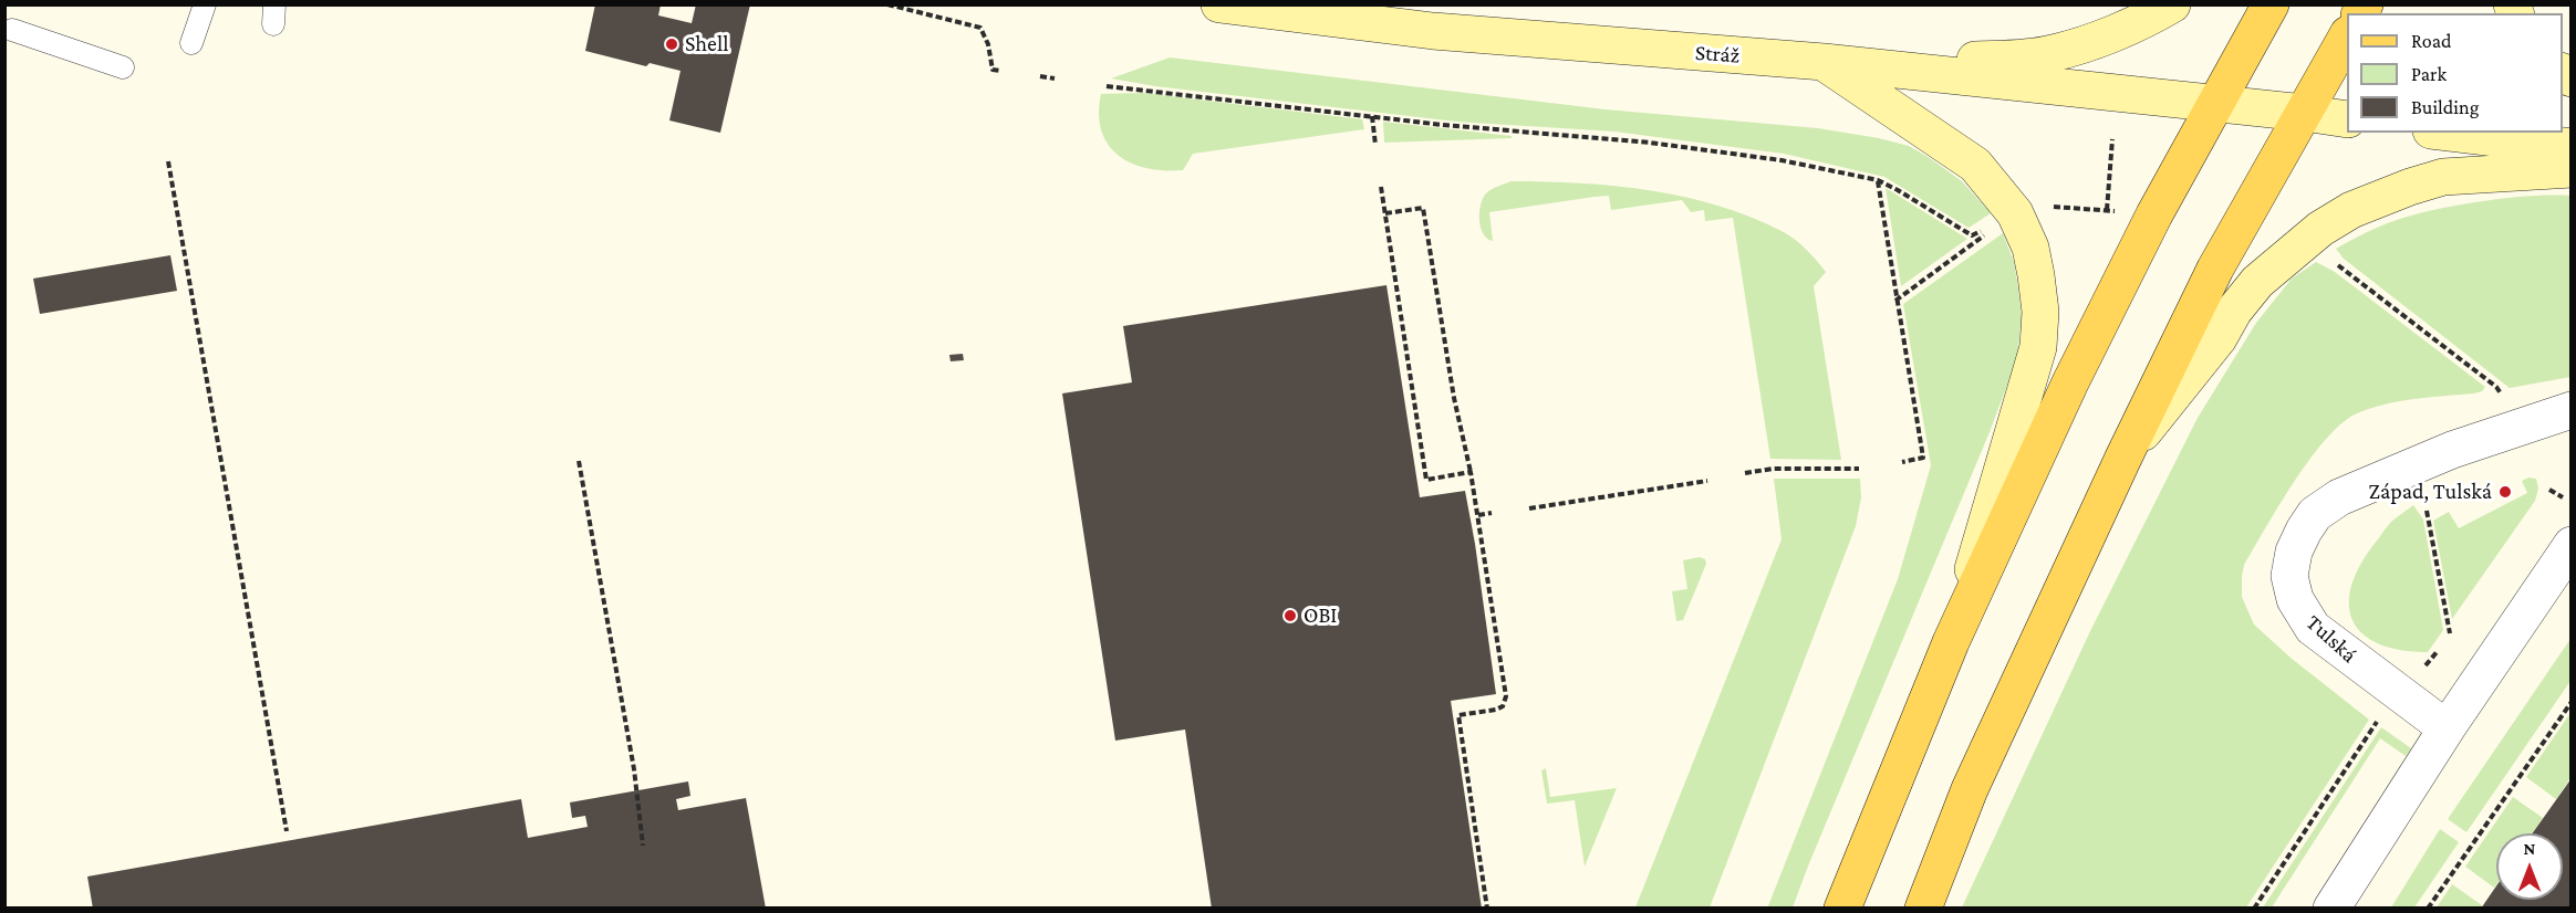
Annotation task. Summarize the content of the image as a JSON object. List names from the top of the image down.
{
  "streets": {
    "street": ["Stráž", "Tulská"]
  },
  "places": ["Shell", "Západ, Tulská", "OBI"],
  "legend": ["Road", "Park", "Building"],
  "north": "top"
}
